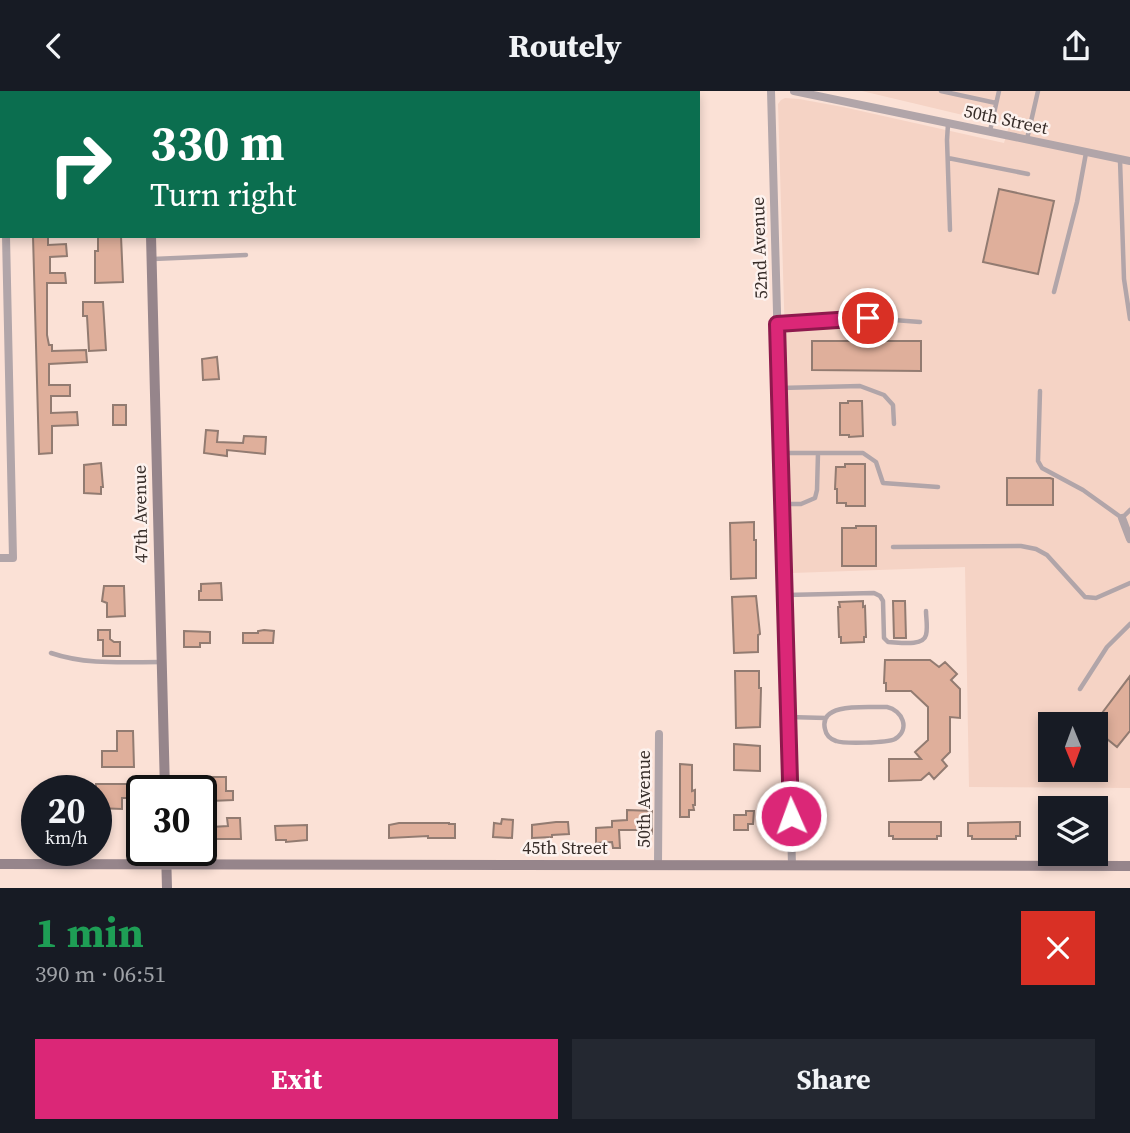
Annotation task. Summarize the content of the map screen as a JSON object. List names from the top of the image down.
{
  "streets": {
    "street": [
      "50th Street",
      "52nd Avenue",
      "47th Avenue",
      "50th Avenue",
      "45th Street"
    ]
  },
  "crossings": [
    ["52nd Avenue", "45th Street"],
    ["50th Avenue", "45th Street"]
  ],
  "north": "bottom",
  "page": {
    "header": "Routely",
    "turn": ["330 m", "Turn right"],
    "speed": "20 km/h",
    "limit": "30",
    "heading": ["1 min", "390 m · 06:51"],
    "buttons": ["Exit", "Share"]
  }
}
